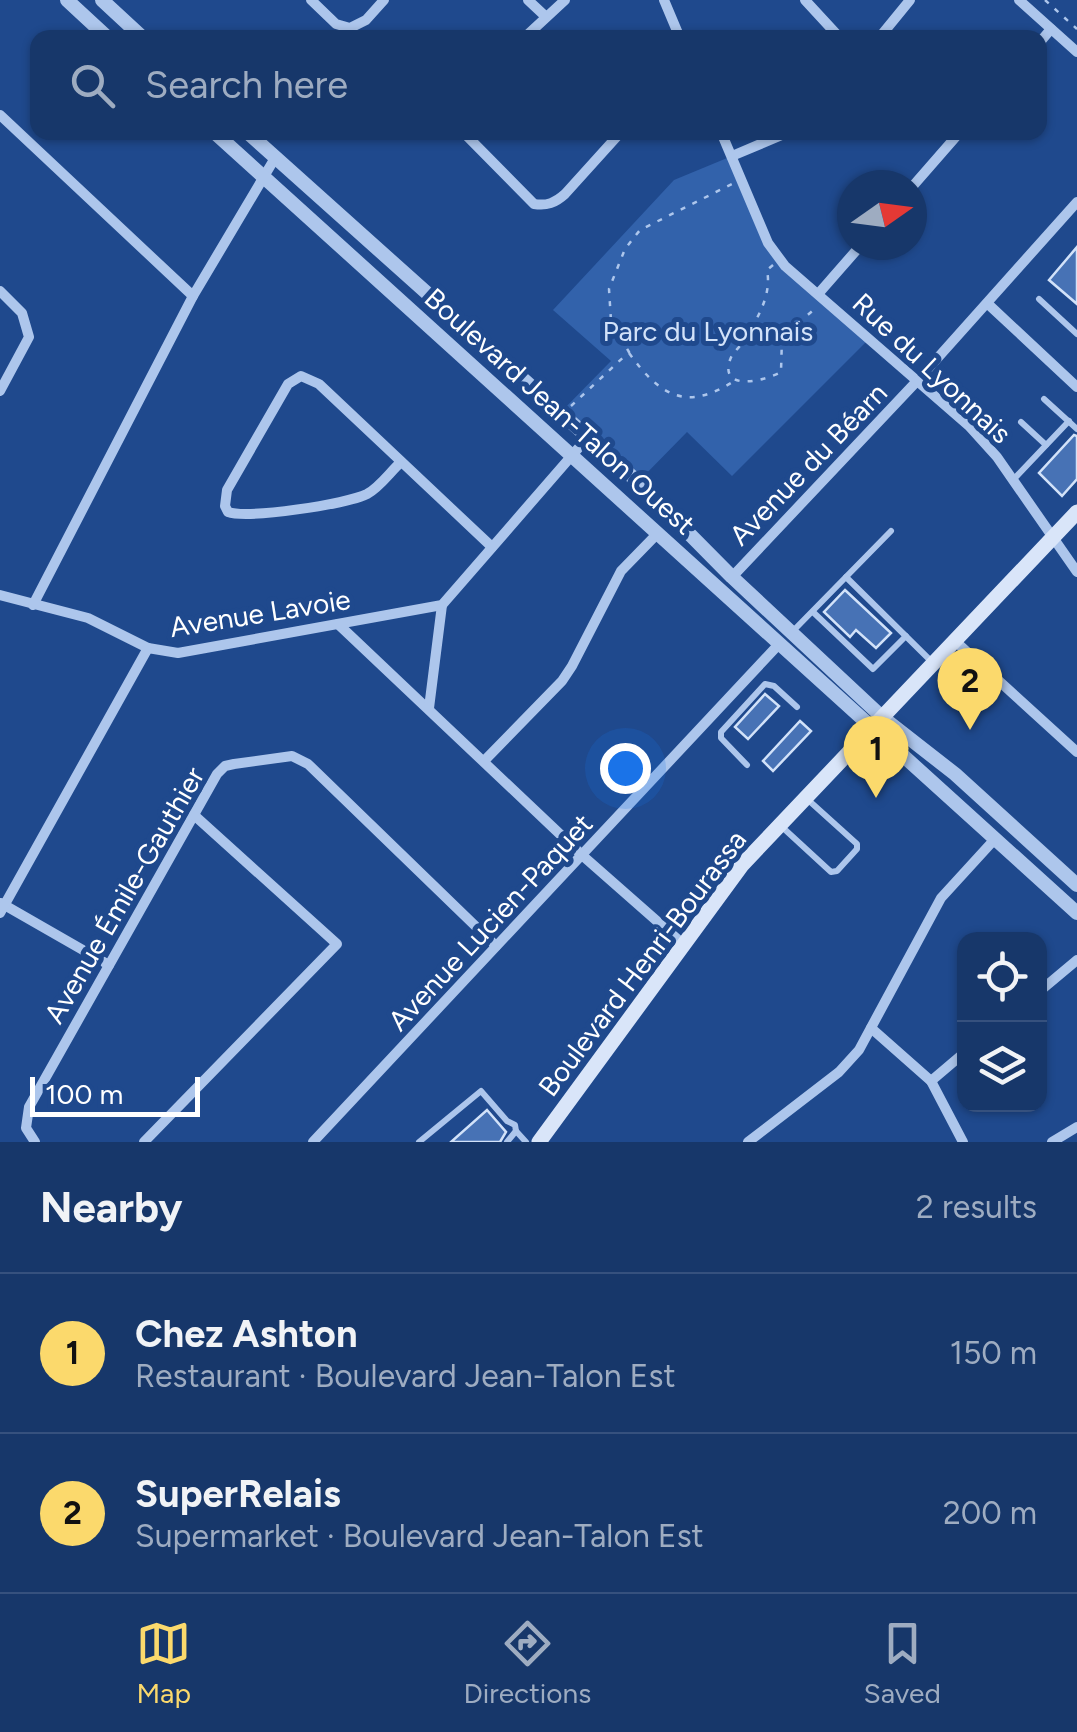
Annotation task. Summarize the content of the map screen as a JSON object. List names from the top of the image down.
{
  "streets": {
    "main road": ["Boulevard Henri-Bourassa"],
    "street": [
      "Rue du Lyonnais",
      "Boulevard Jean-Talon Ouest",
      "Avenue du Béarn",
      "Avenue Lavoie",
      "Avenue Émile-Gauthier",
      "Avenue Lucien-Paquet"
    ]
  },
  "crossings": [
    ["Rue du Lyonnais", "Avenue du Béarn"],
    ["Rue du Lyonnais", "Boulevard Henri-Bourassa"],
    ["Boulevard Jean-Talon Ouest", "Avenue du Béarn"],
    ["Boulevard Jean-Talon Ouest", "Avenue Lucien-Paquet"],
    ["Boulevard Jean-Talon Ouest", "Boulevard Henri-Bourassa"],
    ["Avenue Émile-Gauthier", "Avenue Lucien-Paquet"]
  ],
  "parks": ["Parc du Lyonnais"],
  "scale_bar": "100 m",
  "north": "right",
  "page": {
    "search": "Search here",
    "pins": ["2", "1"],
    "scale": "100 m",
    "heading": ["Nearby", "2 results"],
    "list": [
      {
        "mark": "1",
        "name": "Chez Ashton",
        "note": "Restaurant · Boulevard Jean-Talon Est",
        "value": "150 m"
      },
      {
        "mark": "2",
        "name": "SuperRelais",
        "note": "Supermarket · Boulevard Jean-Talon Est",
        "value": "200 m"
      }
    ],
    "nav": ["Map", "Directions", "Saved"]
  }
}
